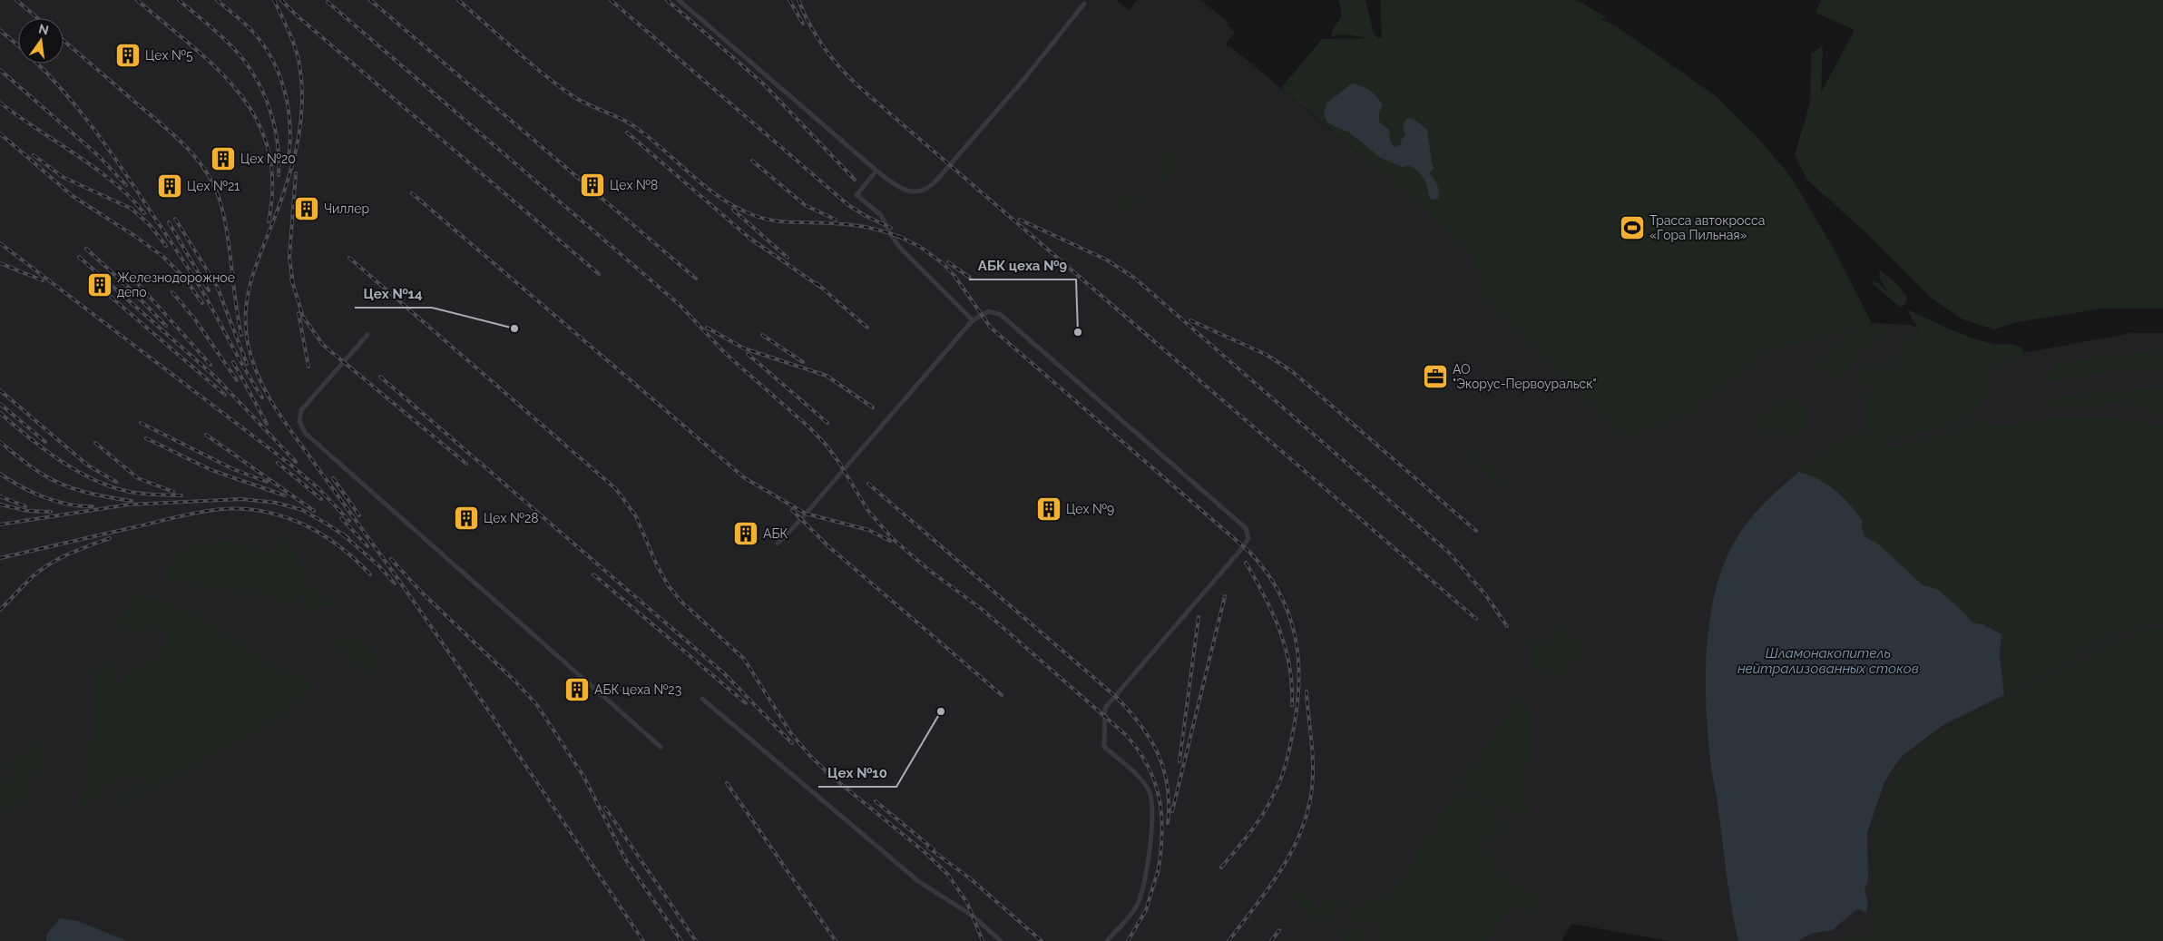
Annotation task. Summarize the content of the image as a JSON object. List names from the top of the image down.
{
  "water": ["Шламонакопитель нейтрализованных стоков"],
  "places": {
    "building": [
      "Цех №5",
      "Цех №20",
      "Цех №8",
      "Цех №21",
      "Чиллер",
      "Железнодорожное депо",
      "Цех №9",
      "Цех №28",
      "АБК",
      "АБК цеха №23"
    ],
    "sports": ["Трасса автокросса «Гора Пильная»"],
    "other": ["Цех №14", "АБК цеха №9", "Цех №10"],
    "office": ["АО \"Экорус-Первоуральск\""]
  },
  "north": "top"
}
